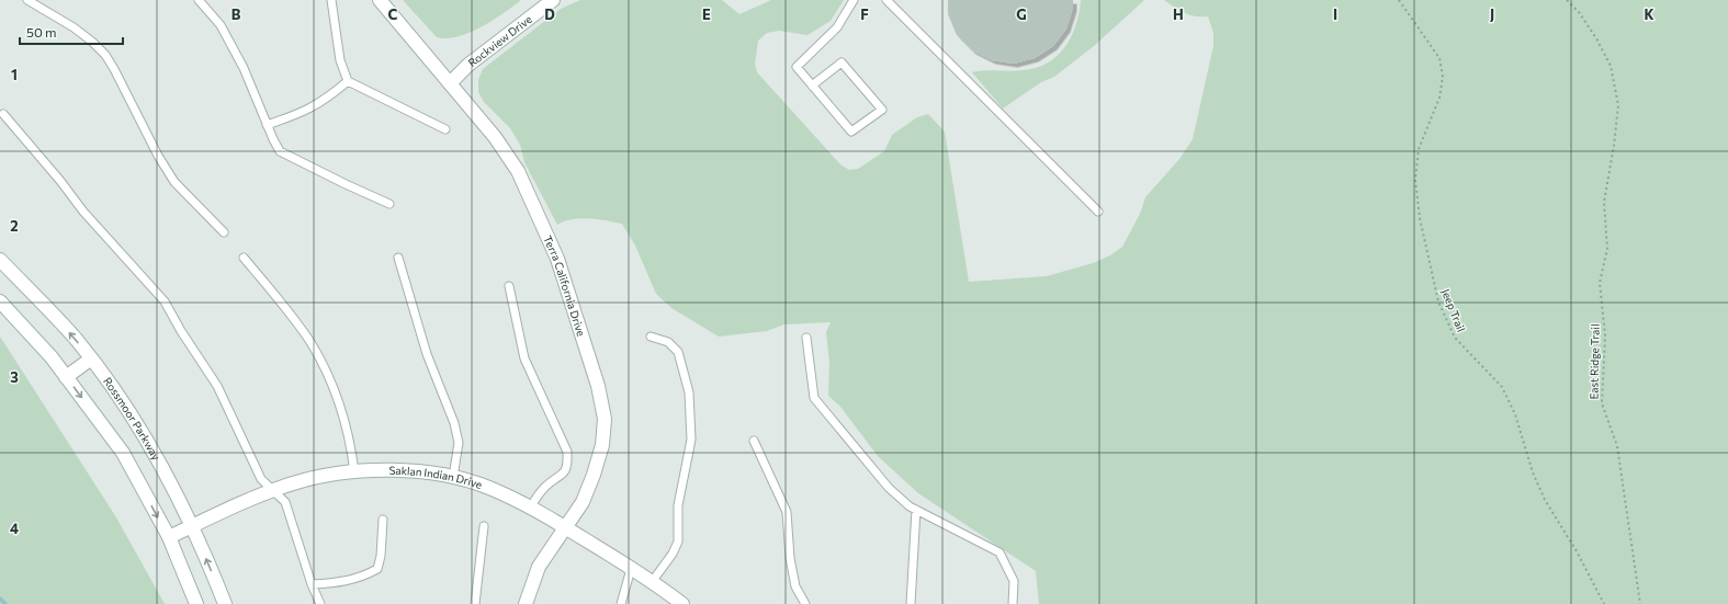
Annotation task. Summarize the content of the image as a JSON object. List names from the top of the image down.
{
  "streets": {
    "street": [
      "Rockview Drive",
      "Terra California Drive",
      "Rossmoor Parkway",
      "Saklan Indian Drive"
    ],
    "path": ["Jeep Trail", "East Ridge Trail"]
  },
  "crossings": [
    ["Rockview Drive", "Terra California Drive"],
    ["Terra California Drive", "Saklan Indian Drive"],
    ["Rossmoor Parkway", "Saklan Indian Drive"]
  ],
  "scale_bar": "50 m",
  "grid": {
    "columns": [
      "B",
      "C",
      "D",
      "E",
      "F",
      "G",
      "H",
      "I",
      "J",
      "K"
    ],
    "rows": [
      "1",
      "2",
      "3",
      "4"
    ]
  }
}
